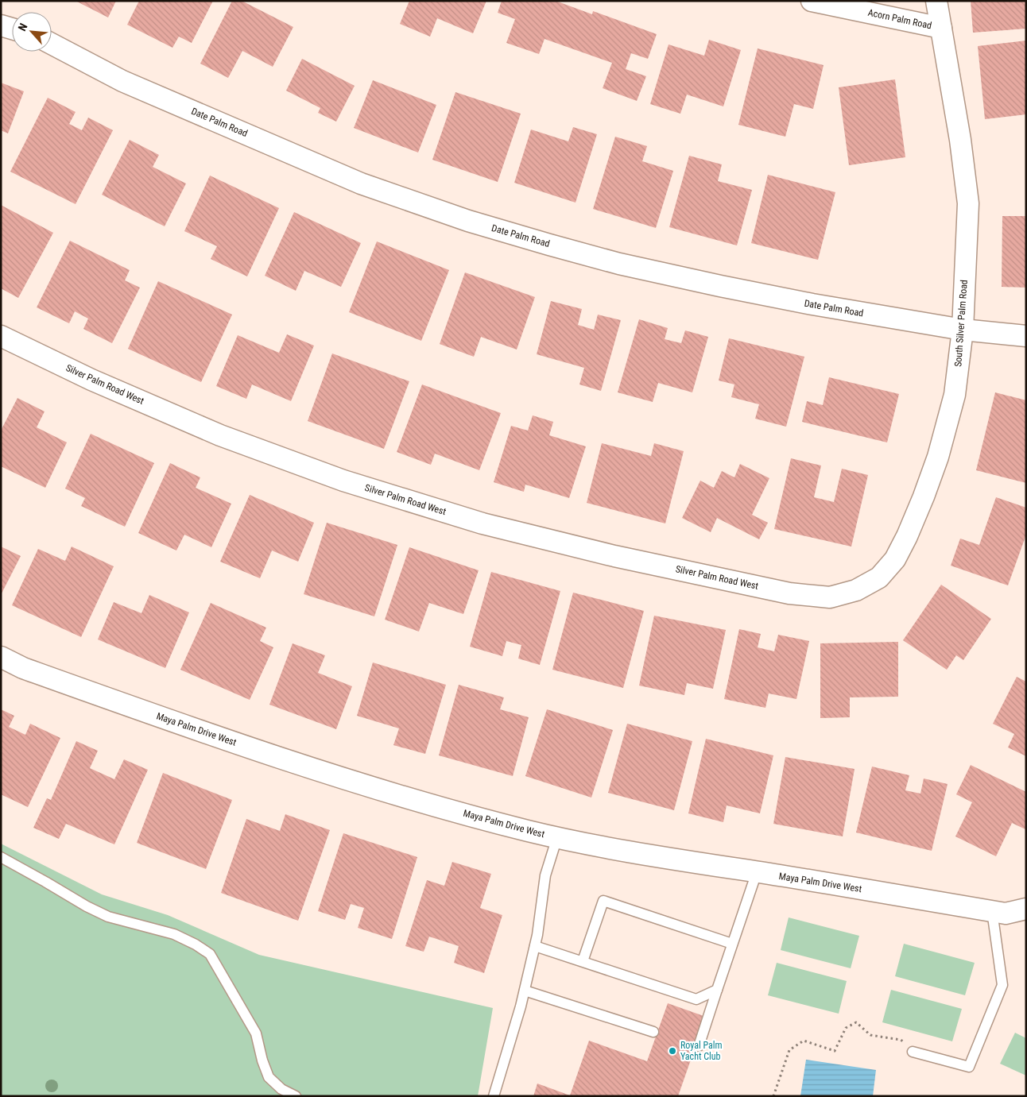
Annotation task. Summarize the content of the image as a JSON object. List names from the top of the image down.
{
  "streets": {
    "street": [
      "Acorn Palm Road",
      "Date Palm Road",
      "South Silver Palm Road",
      "Silver Palm Road West",
      "Maya Palm Drive West"
    ]
  },
  "crossings": [
    ["Acorn Palm Road", "South Silver Palm Road"],
    ["Date Palm Road", "South Silver Palm Road"],
    ["South Silver Palm Road", "Silver Palm Road West"]
  ],
  "places": ["Royal Palm Yacht Club"],
  "north": "top left"
}
